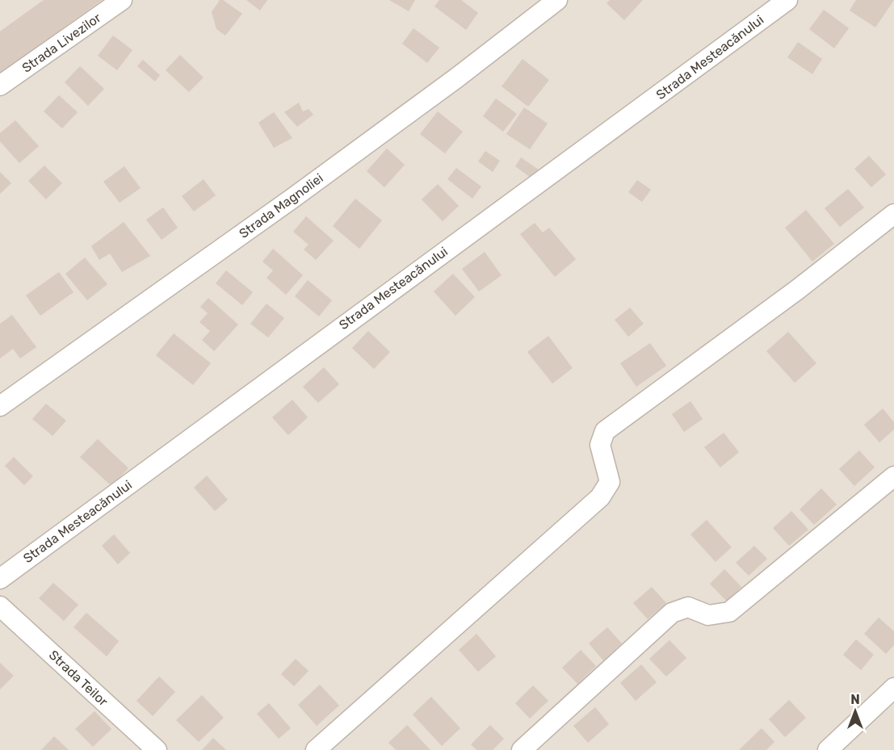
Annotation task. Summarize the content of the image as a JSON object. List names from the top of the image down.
{
  "streets": {
    "street": [
      "Strada Livezilor",
      "Strada Mesteacănului",
      "Strada Magnoliei",
      "Strada Teilor"
    ]
  },
  "north": "top"
}
